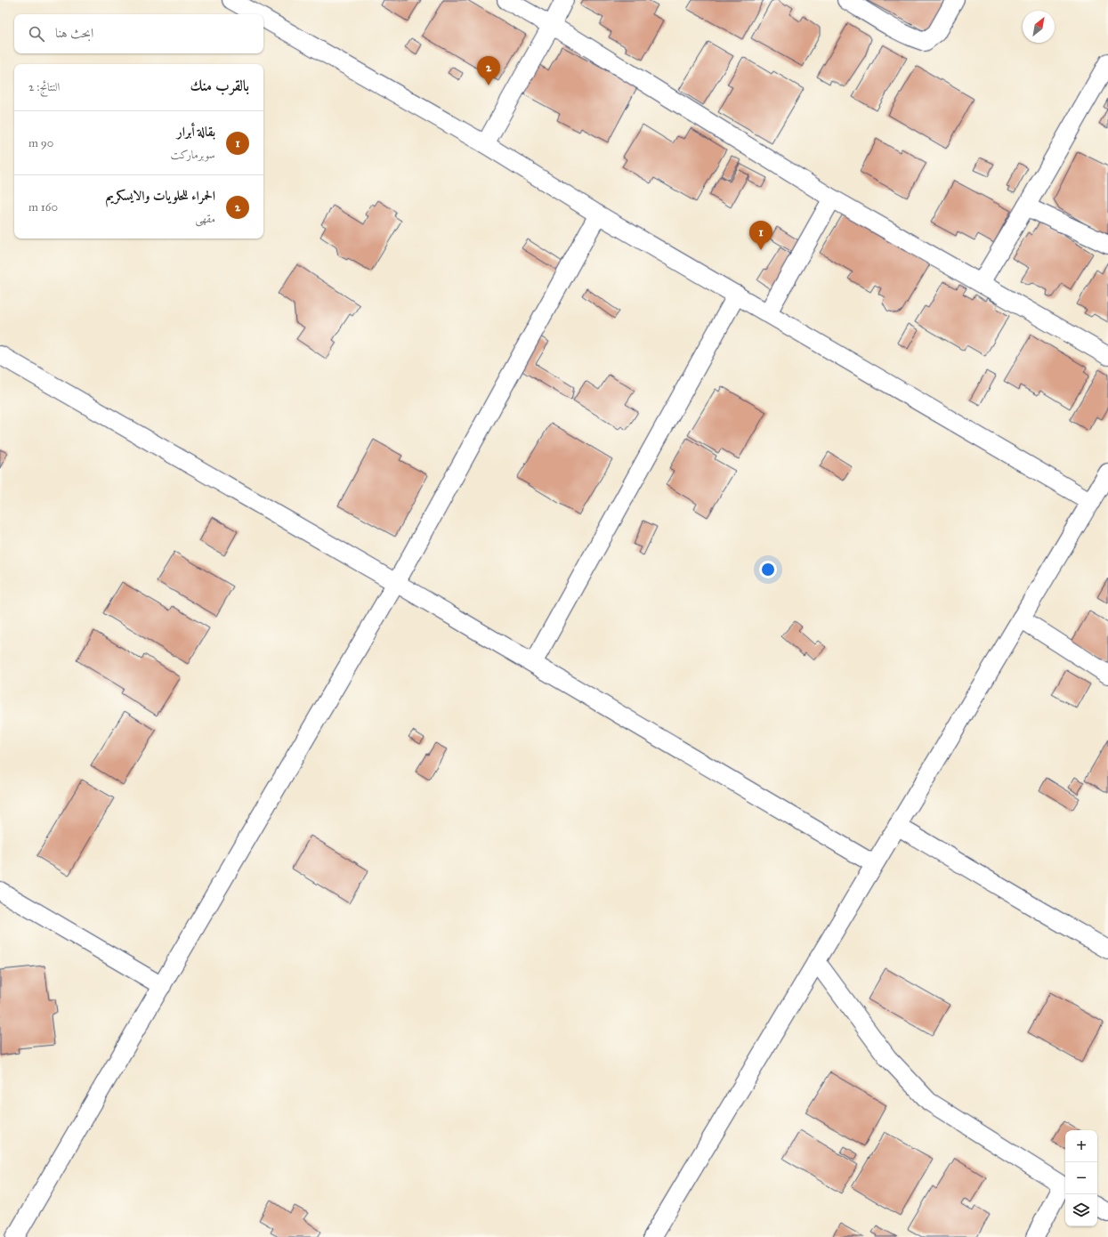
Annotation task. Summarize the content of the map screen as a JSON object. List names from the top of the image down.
{
  "north": "top right",
  "page": {
    "search": "ابحث هنا",
    "pins": ["2", "1"],
    "heading": ["بالقرب منك", "النتائج: 2"],
    "list": [
      {
        "mark": "1",
        "name": "بقالة أبرار",
        "note": "سوبرماركت",
        "value": "90 m"
      },
      {
        "mark": "2",
        "name": "الحمراء للحلويات والايسكريم",
        "note": "مقهى",
        "value": "160 m"
      }
    ],
    "map_buttons": ["+", "−"]
  }
}
